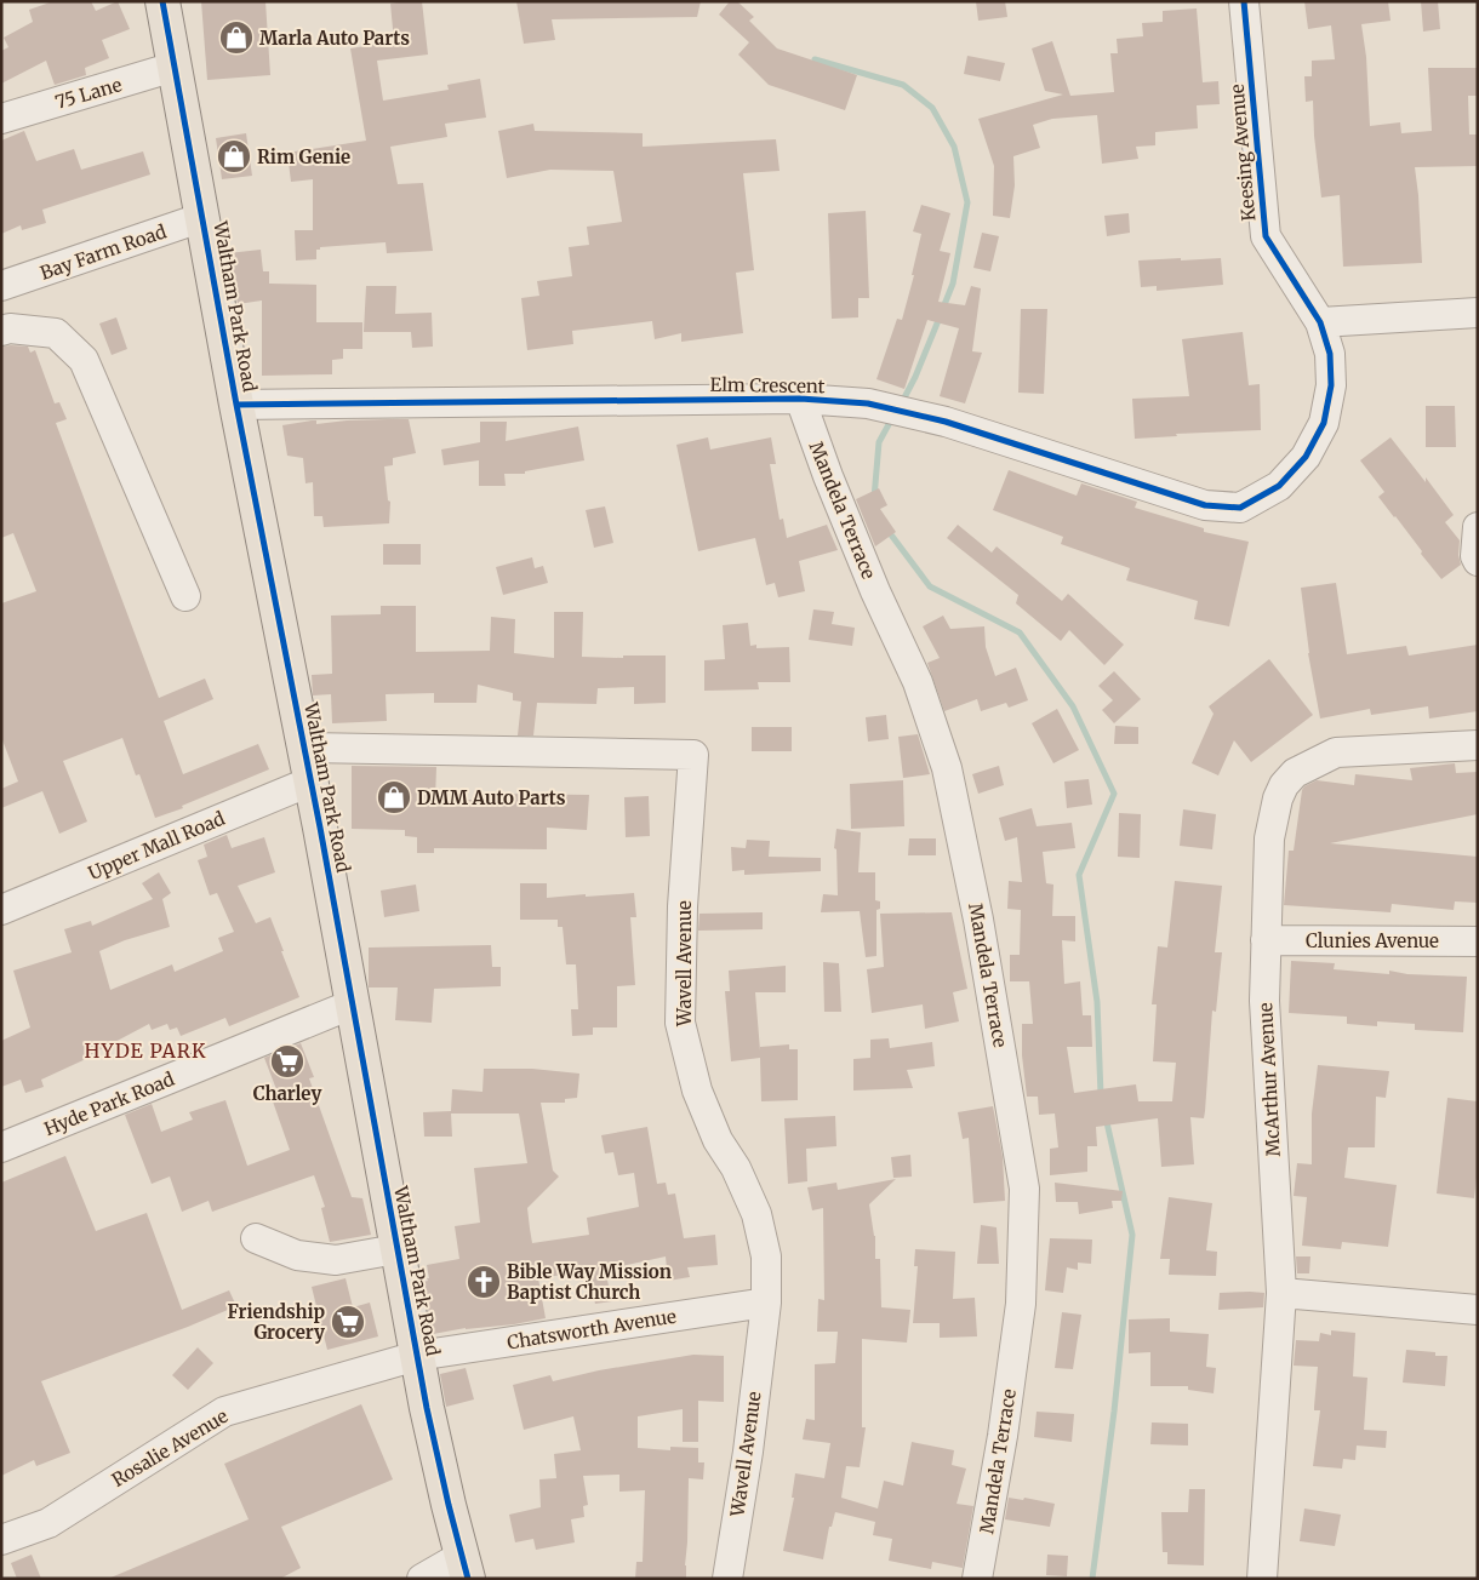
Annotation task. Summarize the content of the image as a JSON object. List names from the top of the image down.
{
  "streets": {
    "main road": ["Waltham Park Road"],
    "street": [
      "75 Lane",
      "Keesing Avenue",
      "Bay Farm Road",
      "Elm Crescent",
      "Mandela Terrace",
      "Upper Mall Road",
      "Clunies Avenue",
      "Wavell Avenue",
      "McArthur Avenue",
      "Hyde Park Road",
      "Chatsworth Avenue",
      "Rosalie Avenue"
    ]
  },
  "crossings": [
    ["75 Lane", "Waltham Park Road"],
    ["Keesing Avenue", "Elm Crescent"],
    ["Bay Farm Road", "Waltham Park Road"],
    ["Waltham Park Road", "Elm Crescent"],
    ["Waltham Park Road", "Upper Mall Road"],
    ["Waltham Park Road", "Wavell Avenue"],
    ["Waltham Park Road", "Hyde Park Road"],
    ["Waltham Park Road", "Chatsworth Avenue"],
    ["Waltham Park Road", "Rosalie Avenue"],
    ["Elm Crescent", "Mandela Terrace"],
    ["Clunies Avenue", "McArthur Avenue"],
    ["Wavell Avenue", "Chatsworth Avenue"],
    ["Chatsworth Avenue", "Rosalie Avenue"]
  ],
  "districts": ["HYDE PARK"],
  "places": {
    "shop": ["Marla Auto Parts", "Rim Genie", "DMM Auto Parts"],
    "supermarket": ["Charley", "Friendship Grocery"],
    "church": ["Bible Way Mission Baptist Church"]
  }
}
